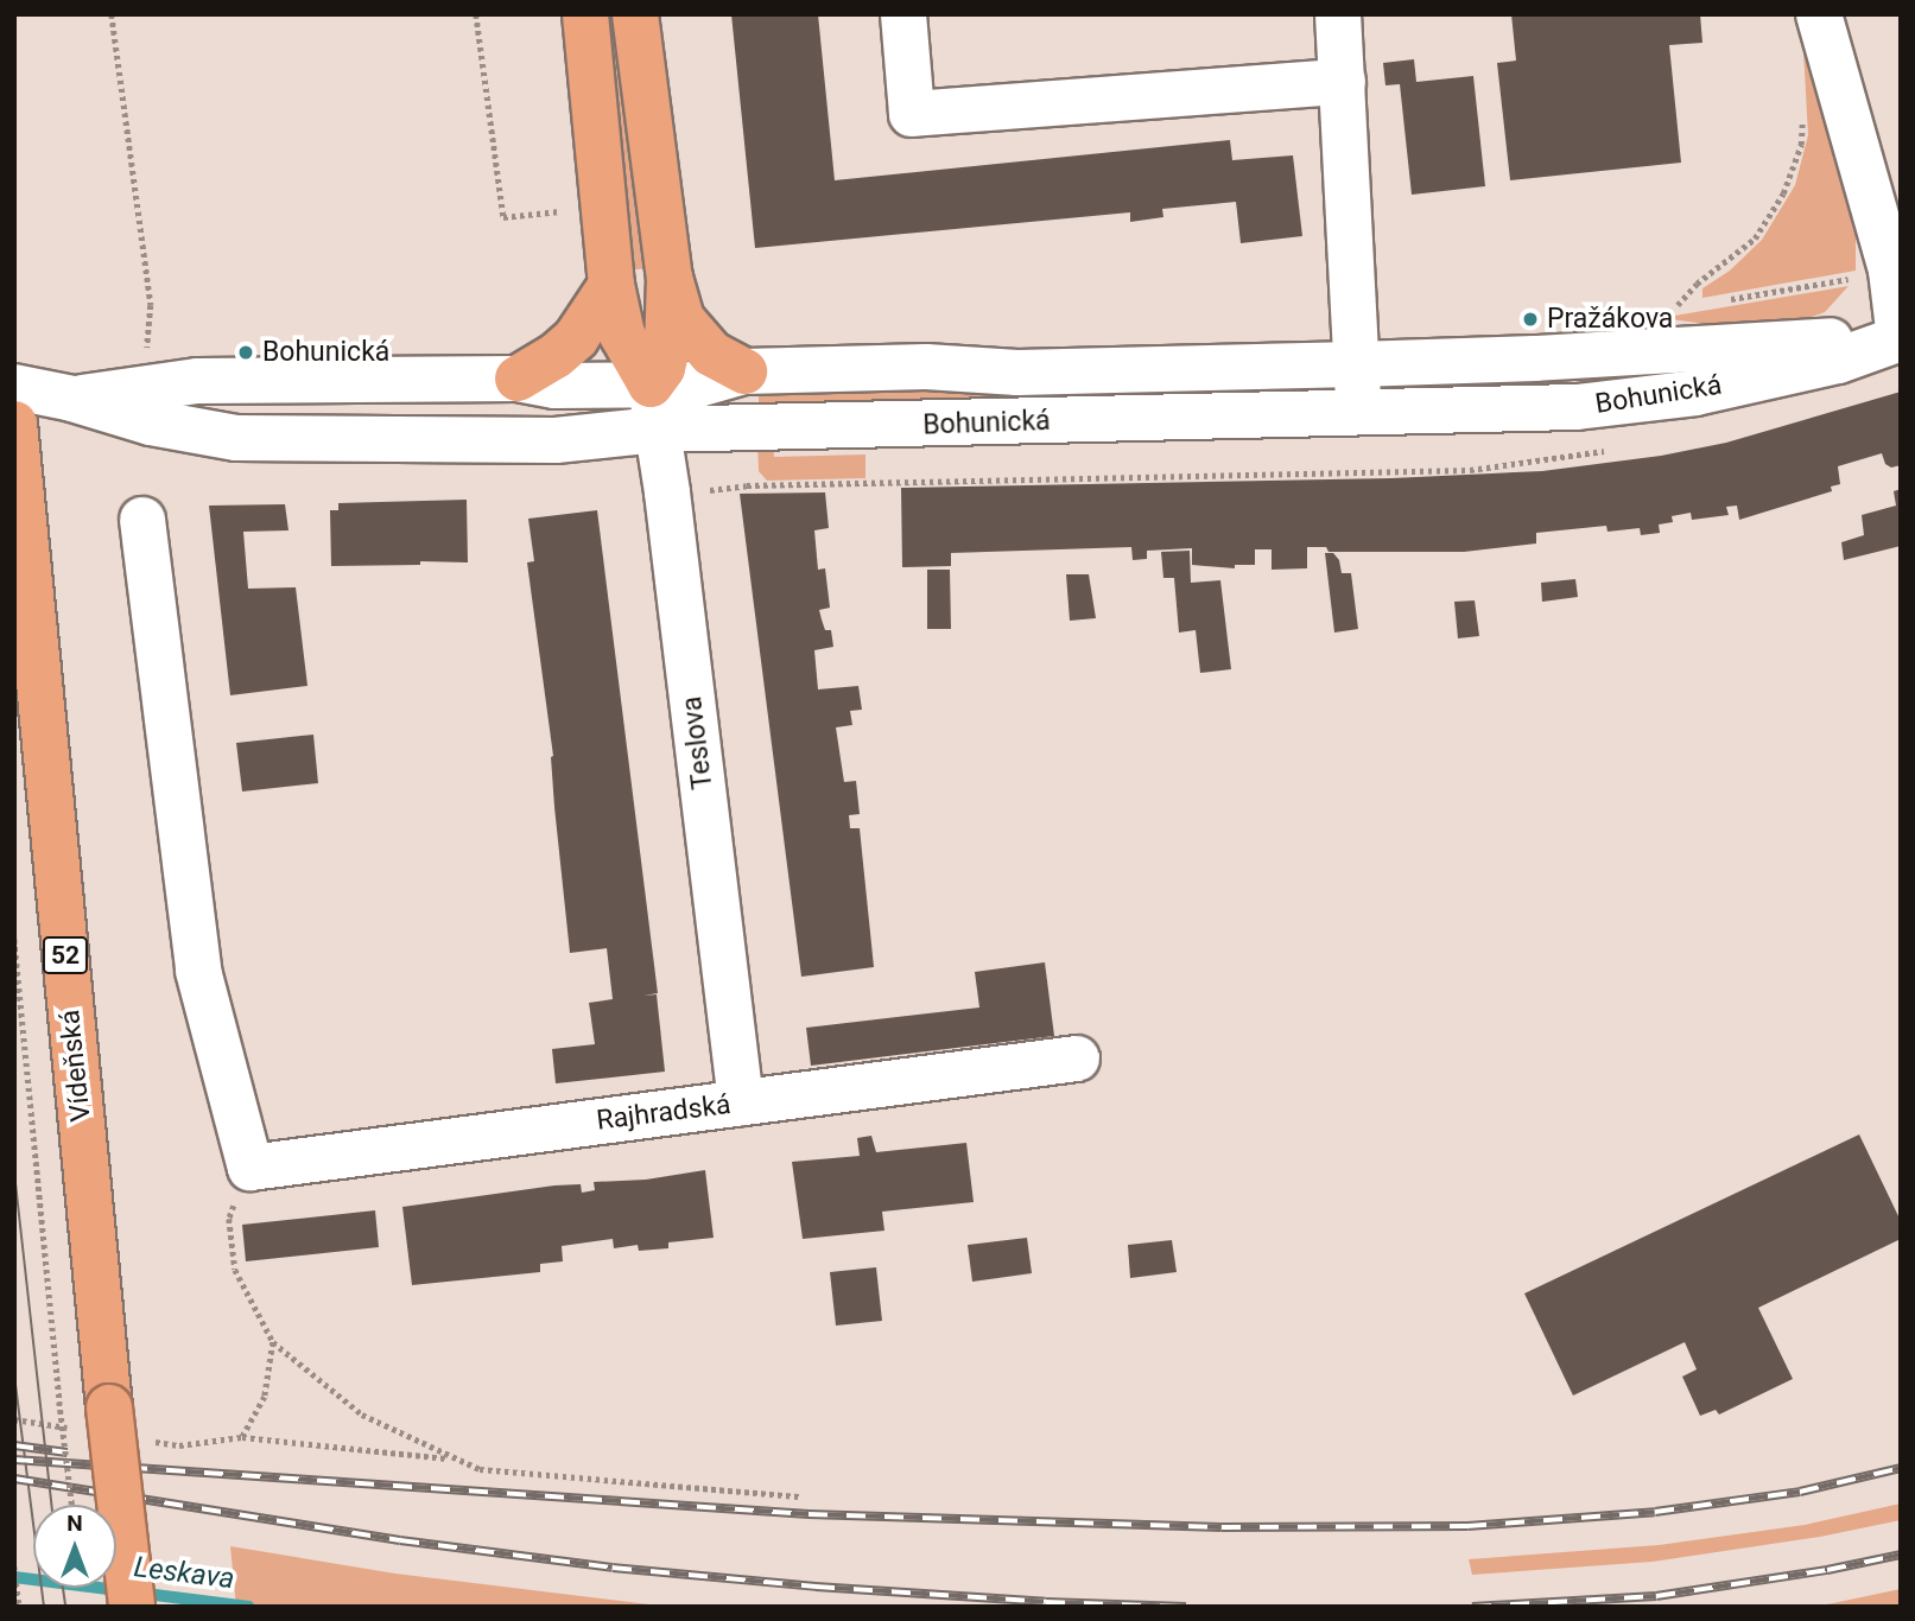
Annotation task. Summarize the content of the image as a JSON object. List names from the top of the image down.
{
  "streets": {
    "highway": ["52", "Vídeňská"],
    "street": ["Bohunická", "Teslova", "Rajhradská"]
  },
  "crossings": [
    ["Bohunická", "Teslova"],
    ["Teslova", "Rajhradská"]
  ],
  "water": ["Leskava"],
  "places": ["Pražákova", "Bohunická"],
  "north": "top"
}
